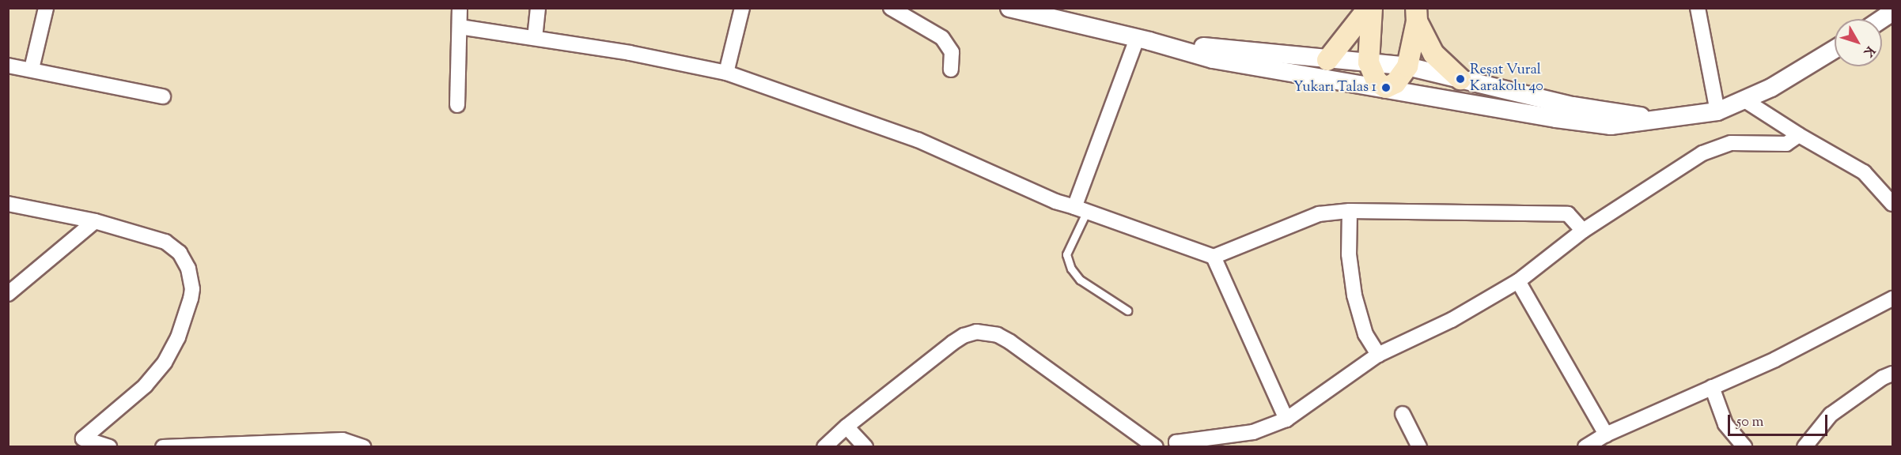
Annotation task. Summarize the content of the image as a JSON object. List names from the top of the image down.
{
  "places": ["Reşat Vural Karakolu 40", "Yukarı Talas 1"],
  "scale_bar": "50 m",
  "north": "bottom right"
}
